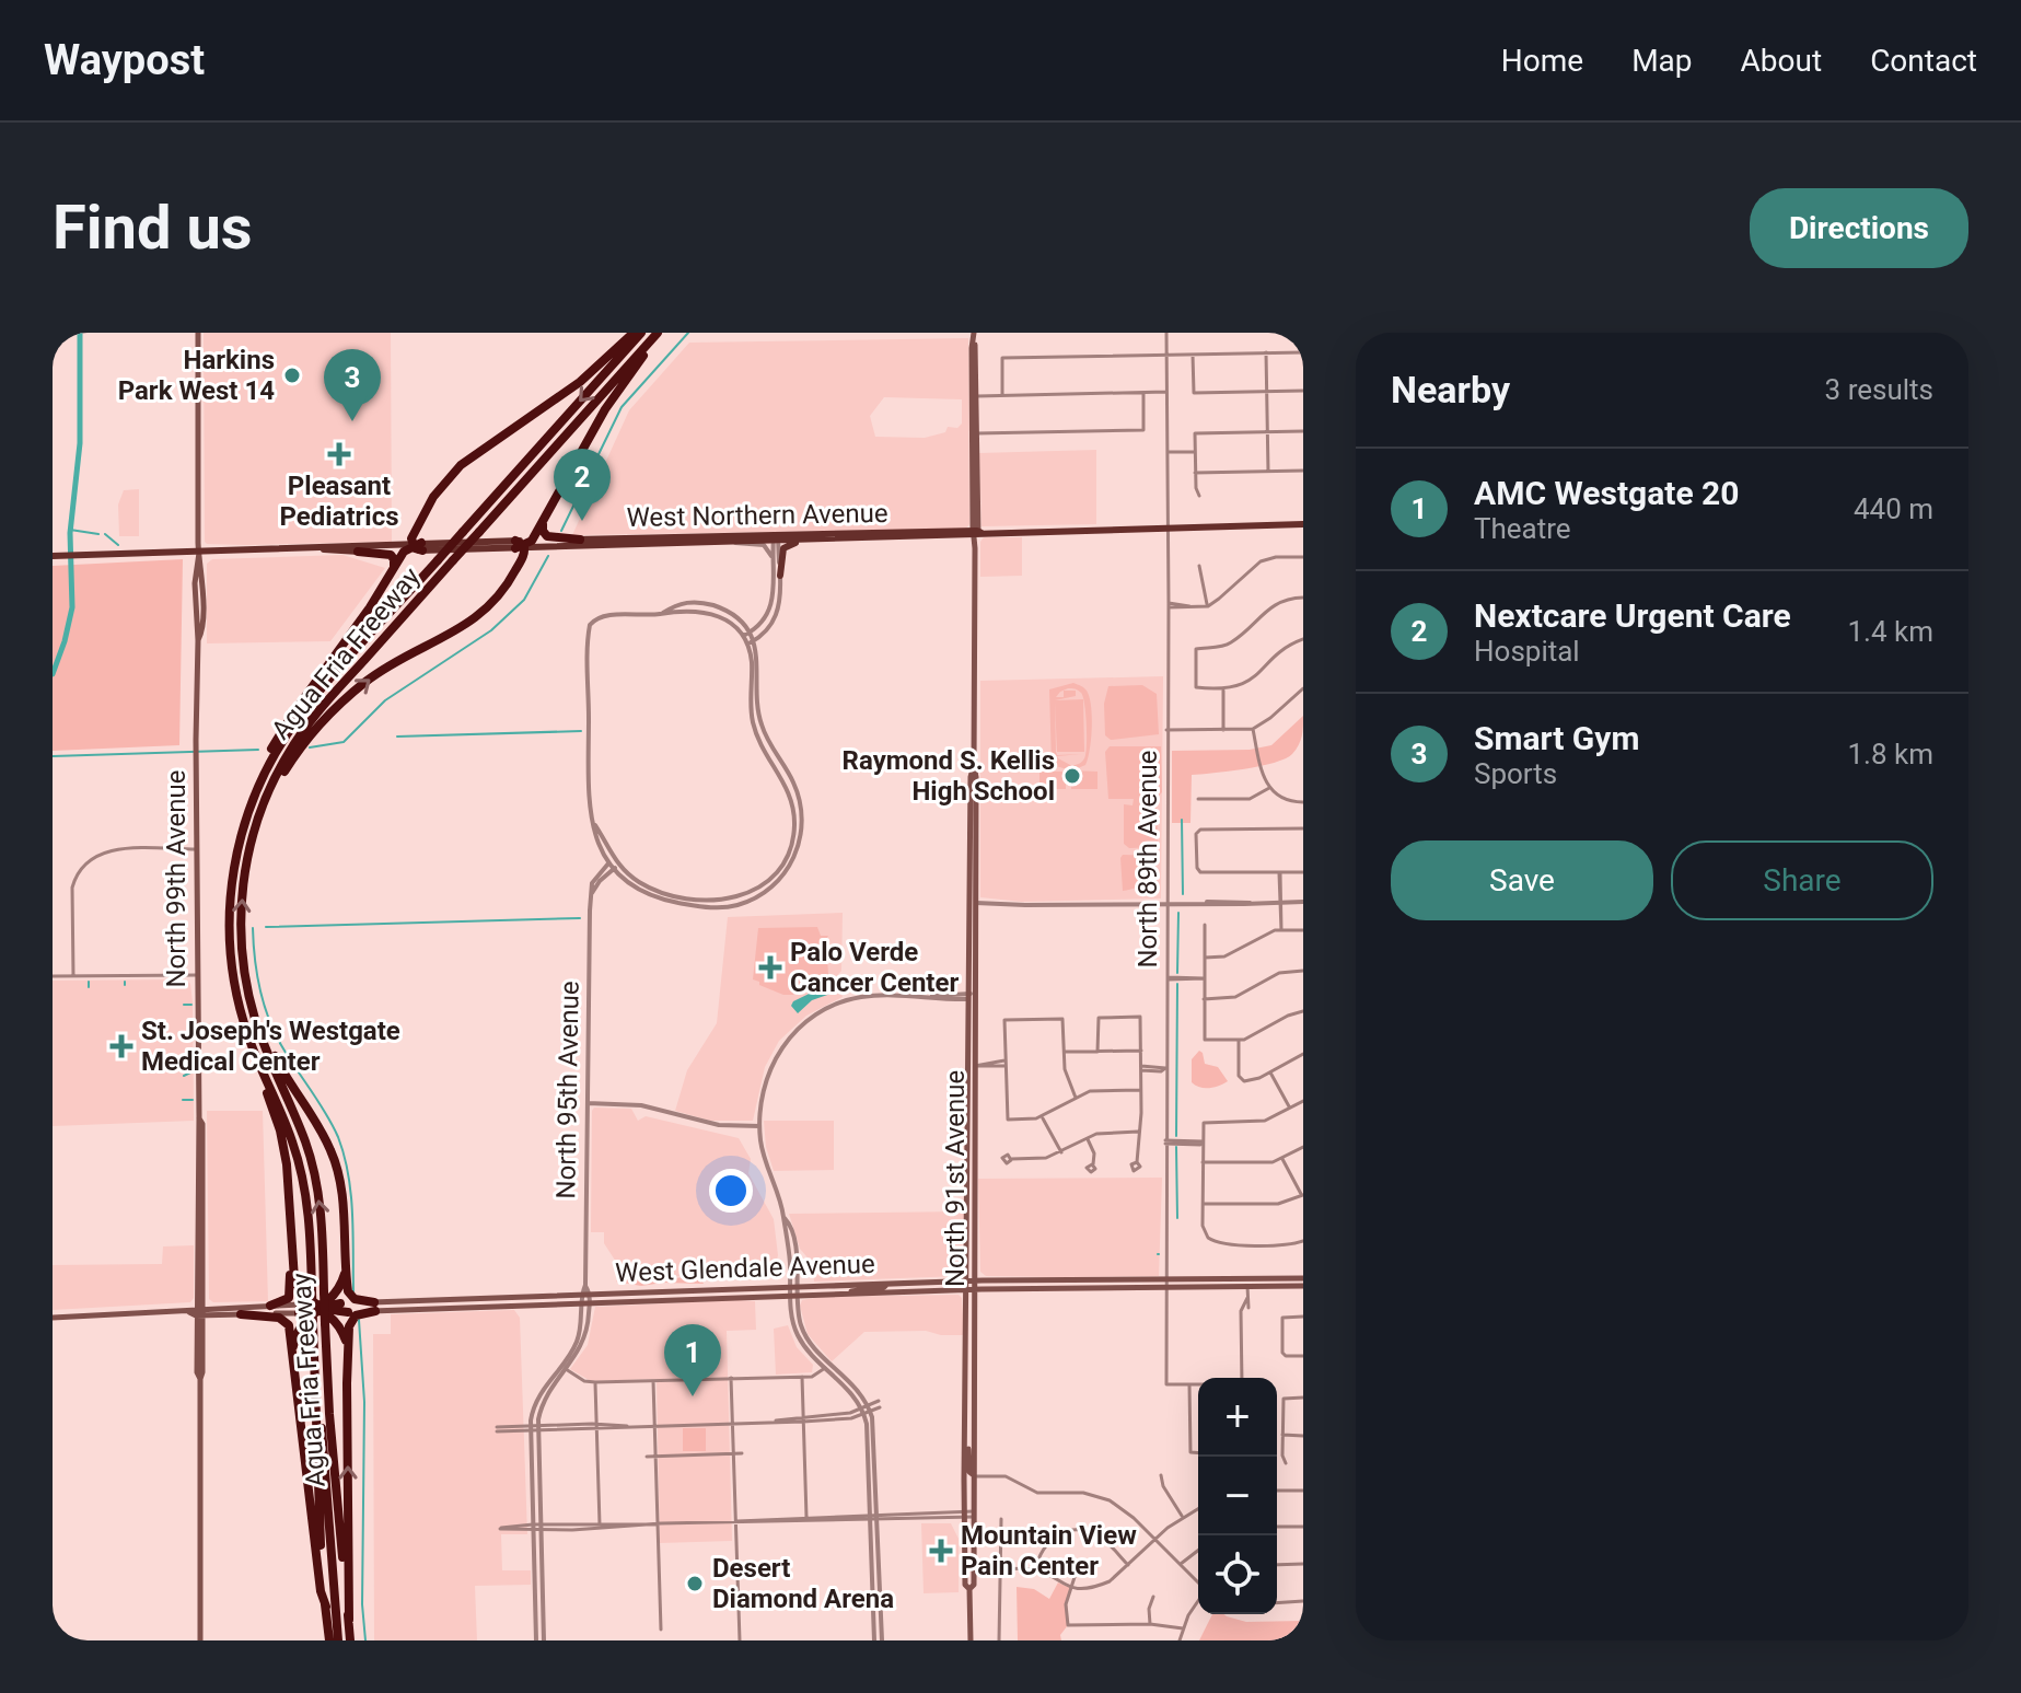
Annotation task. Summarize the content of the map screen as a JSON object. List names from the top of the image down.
{
  "streets": {
    "highway": ["Agua Fria Freeway"],
    "main road": [
      "West Northern Avenue",
      "North 99th Avenue",
      "North 91st Avenue",
      "West Glendale Avenue"
    ],
    "street": ["North 89th Avenue", "North 95th Avenue"]
  },
  "crossings": [
    ["West Northern Avenue", "North 89th Avenue"],
    ["West Northern Avenue", "North 99th Avenue"],
    ["West Northern Avenue", "North 91st Avenue"],
    ["North 89th Avenue", "West Glendale Avenue"],
    ["North 95th Avenue", "West Glendale Avenue"],
    ["North 91st Avenue", "West Glendale Avenue"]
  ],
  "places": {
    "other": ["Harkins Park West 14", "Raymond S. Kellis High School", "Desert Diamond Arena"],
    "health": [
      "Pleasant Pediatrics",
      "Palo Verde Cancer Center",
      "St. Joseph's Westgate Medical Center",
      "Mountain View Pain Center"
    ]
  },
  "page": {
    "header": "Waypost",
    "nav": [
      "Home",
      "Map",
      "About",
      "Contact"
    ],
    "buttons": [
      "Directions",
      ["Save", "Share"]
    ],
    "title": "Find us",
    "heading": ["Nearby", "3 results"],
    "pins": ["3", "2", "1"],
    "list": [
      {
        "mark": "1",
        "name": "AMC Westgate 20",
        "note": "Theatre",
        "value": "440 m"
      },
      {
        "mark": "2",
        "name": "Nextcare Urgent Care",
        "note": "Hospital",
        "value": "1.4 km"
      },
      {
        "mark": "3",
        "name": "Smart Gym",
        "note": "Sports",
        "value": "1.8 km"
      }
    ],
    "map_buttons": ["+", "−"]
  }
}
